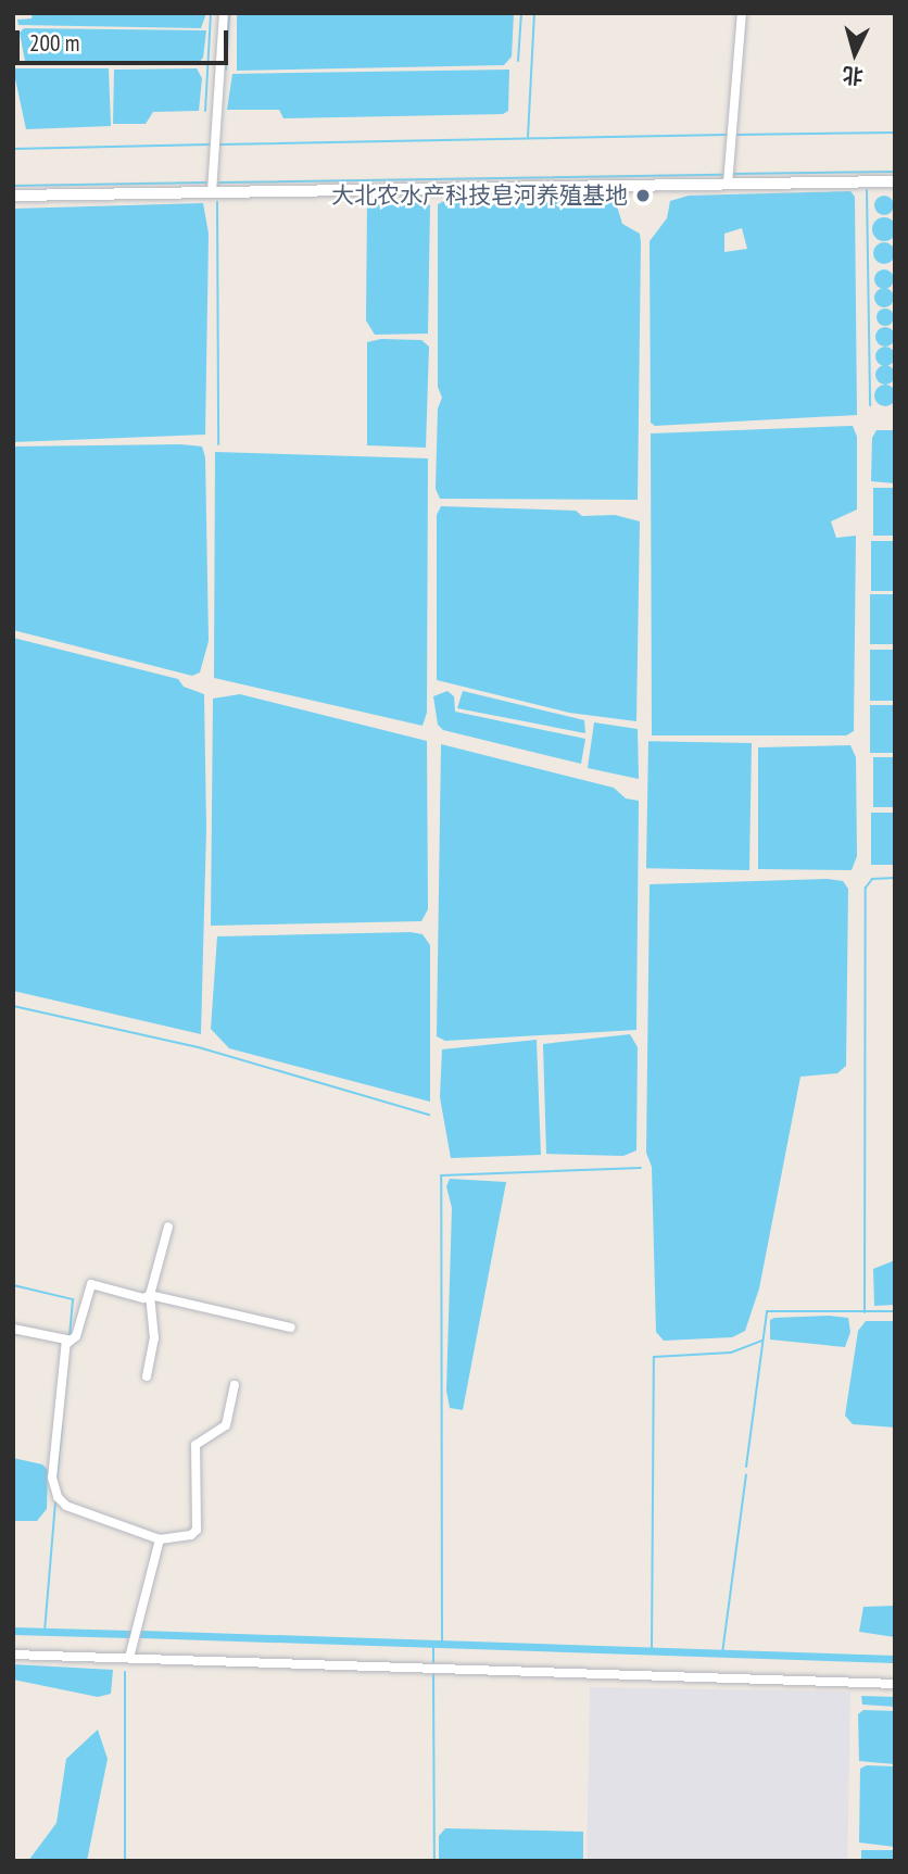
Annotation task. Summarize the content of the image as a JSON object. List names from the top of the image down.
{
  "places": ["大北农水产科技皂河养殖基地"],
  "scale_bar": "200 m",
  "north": "bottom"
}
